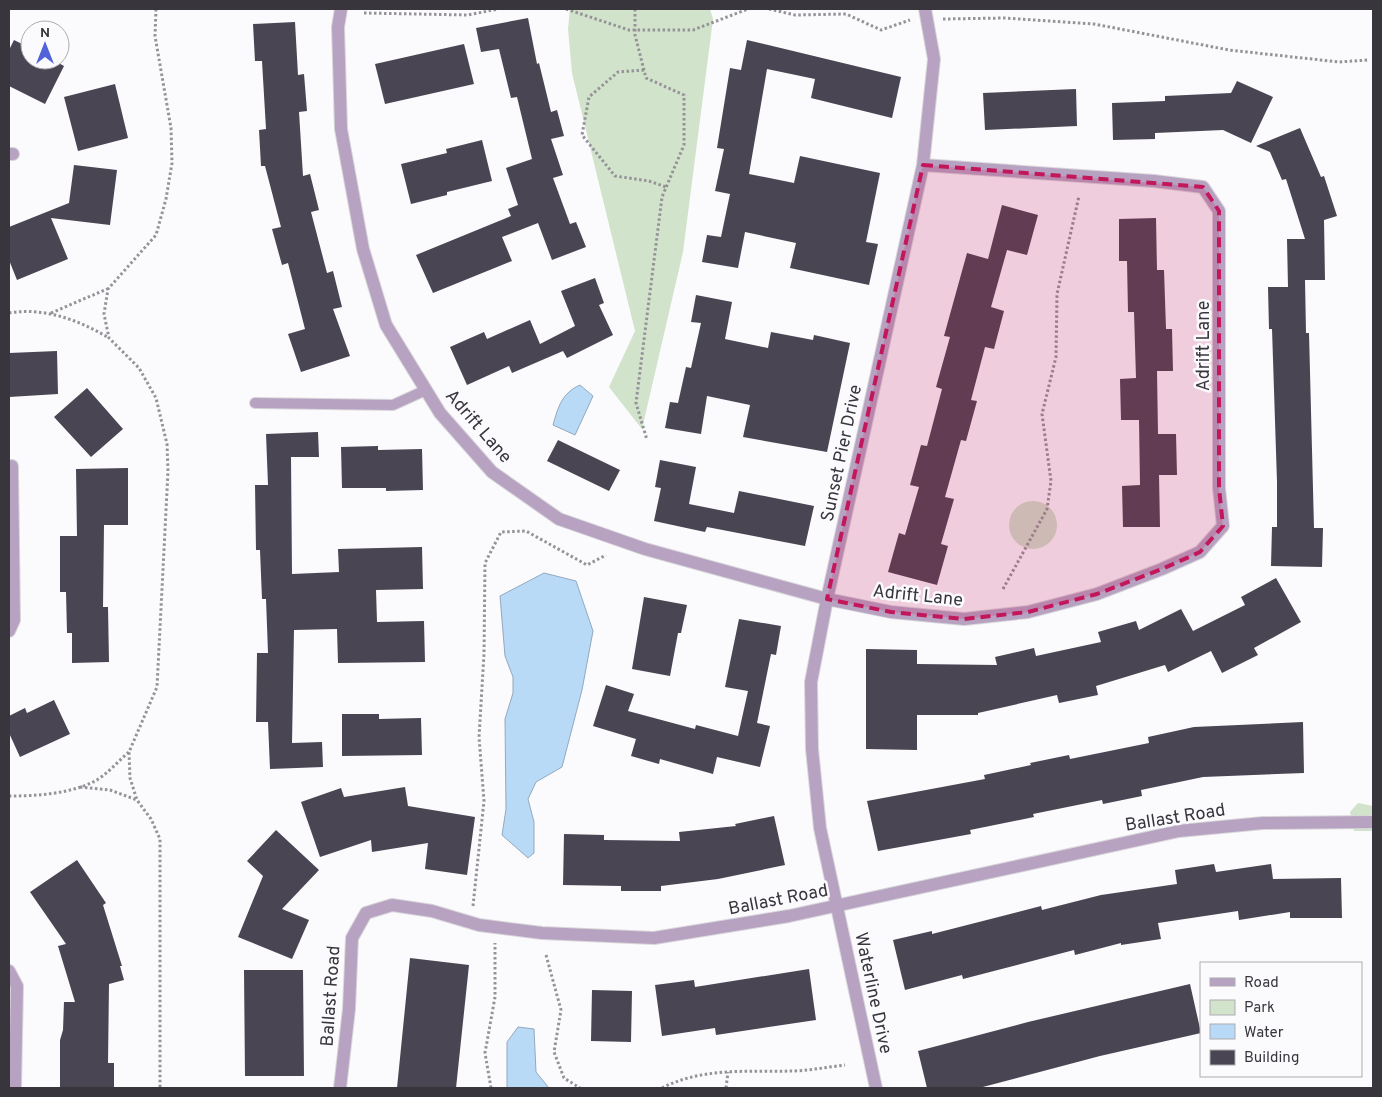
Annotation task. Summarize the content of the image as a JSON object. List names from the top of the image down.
{
  "streets": {
    "street": [
      "Adrift Lane",
      "Sunset Pier Drive",
      "Ballast Road",
      "Waterline Drive"
    ]
  },
  "crossings": [
    ["Adrift Lane", "Sunset Pier Drive"],
    ["Sunset Pier Drive", "Ballast Road"],
    ["Sunset Pier Drive", "Waterline Drive"],
    ["Ballast Road", "Waterline Drive"]
  ],
  "legend": [
    "Road",
    "Park",
    "Water",
    "Building"
  ],
  "north": "top"
}
